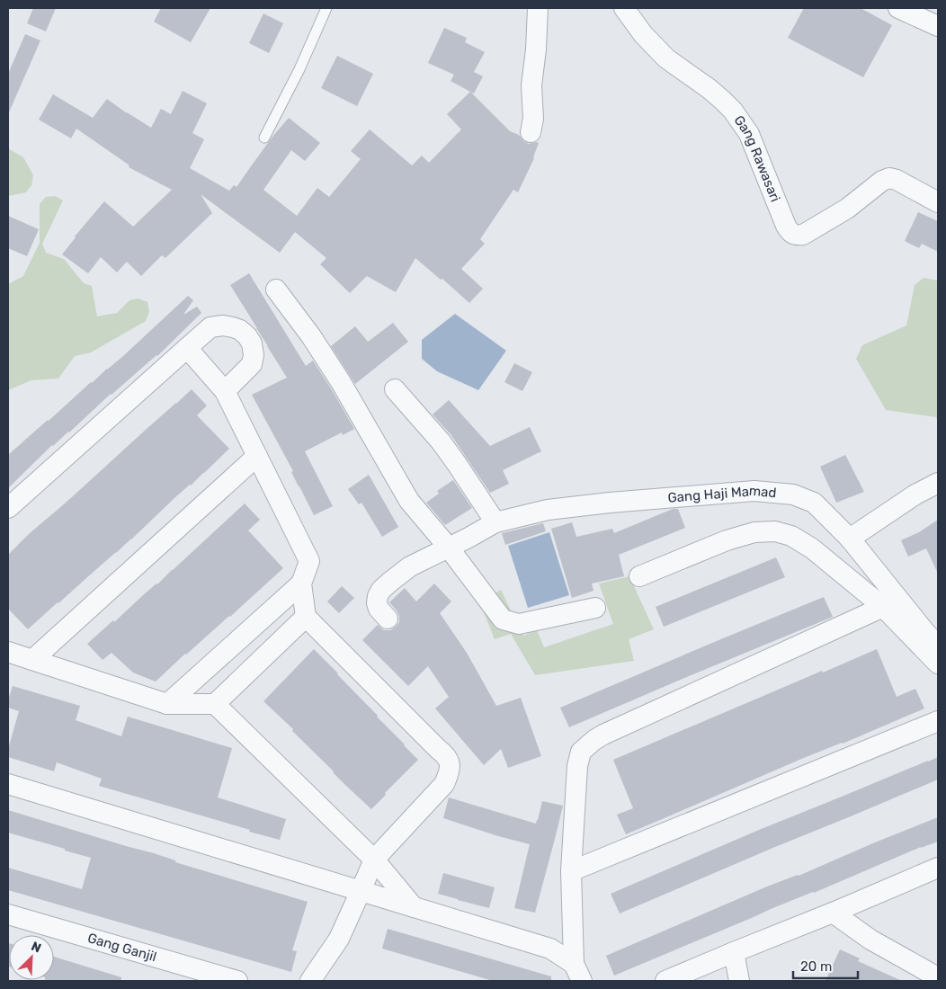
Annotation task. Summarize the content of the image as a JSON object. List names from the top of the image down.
{
  "streets": {
    "street": ["Gang Rawasari", "Gang Haji Mamad", "Gang Ganjil"]
  },
  "scale_bar": "20 m",
  "north": "top right"
}
